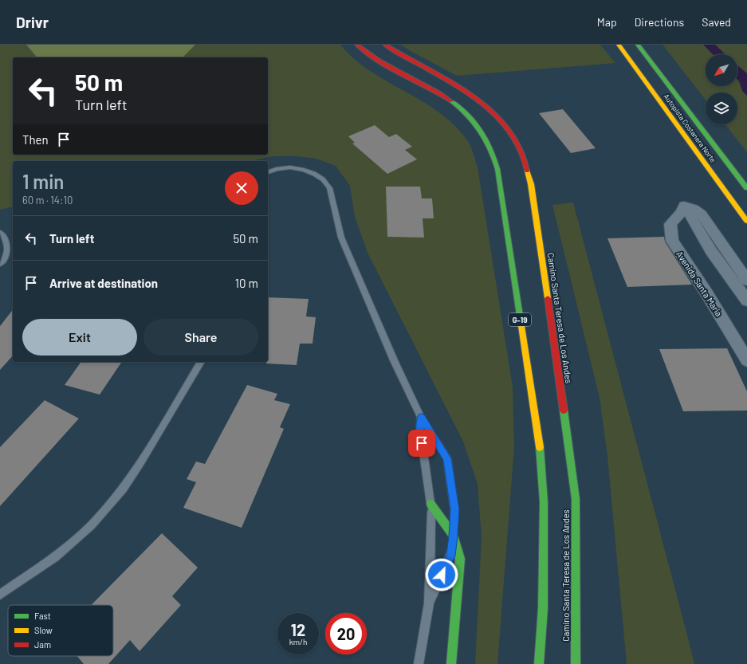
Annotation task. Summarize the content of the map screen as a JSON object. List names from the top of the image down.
{
  "streets": {
    "main road": ["Autopista Costanera Norte", "Camino Santa Teresa de Los Andes", "G-19"],
    "street": ["Avenida Santa María"]
  },
  "legend": ["Fast", "Slow", "Jam"],
  "north": "bottom left",
  "page": {
    "header": "Drivr",
    "nav": ["Map", "Directions", "Saved"],
    "turn": ["50 m", "Turn left"],
    "then": "Then",
    "heading": ["1 min", "60 m · 14:10"],
    "list": [
      {
        "name": "Turn left",
        "value": "50 m"
      },
      {
        "name": "Arrive at destination",
        "value": "10 m"
      }
    ],
    "buttons": ["Exit", "Share"],
    "speed": "12 km/h",
    "limit": "20"
  }
}
